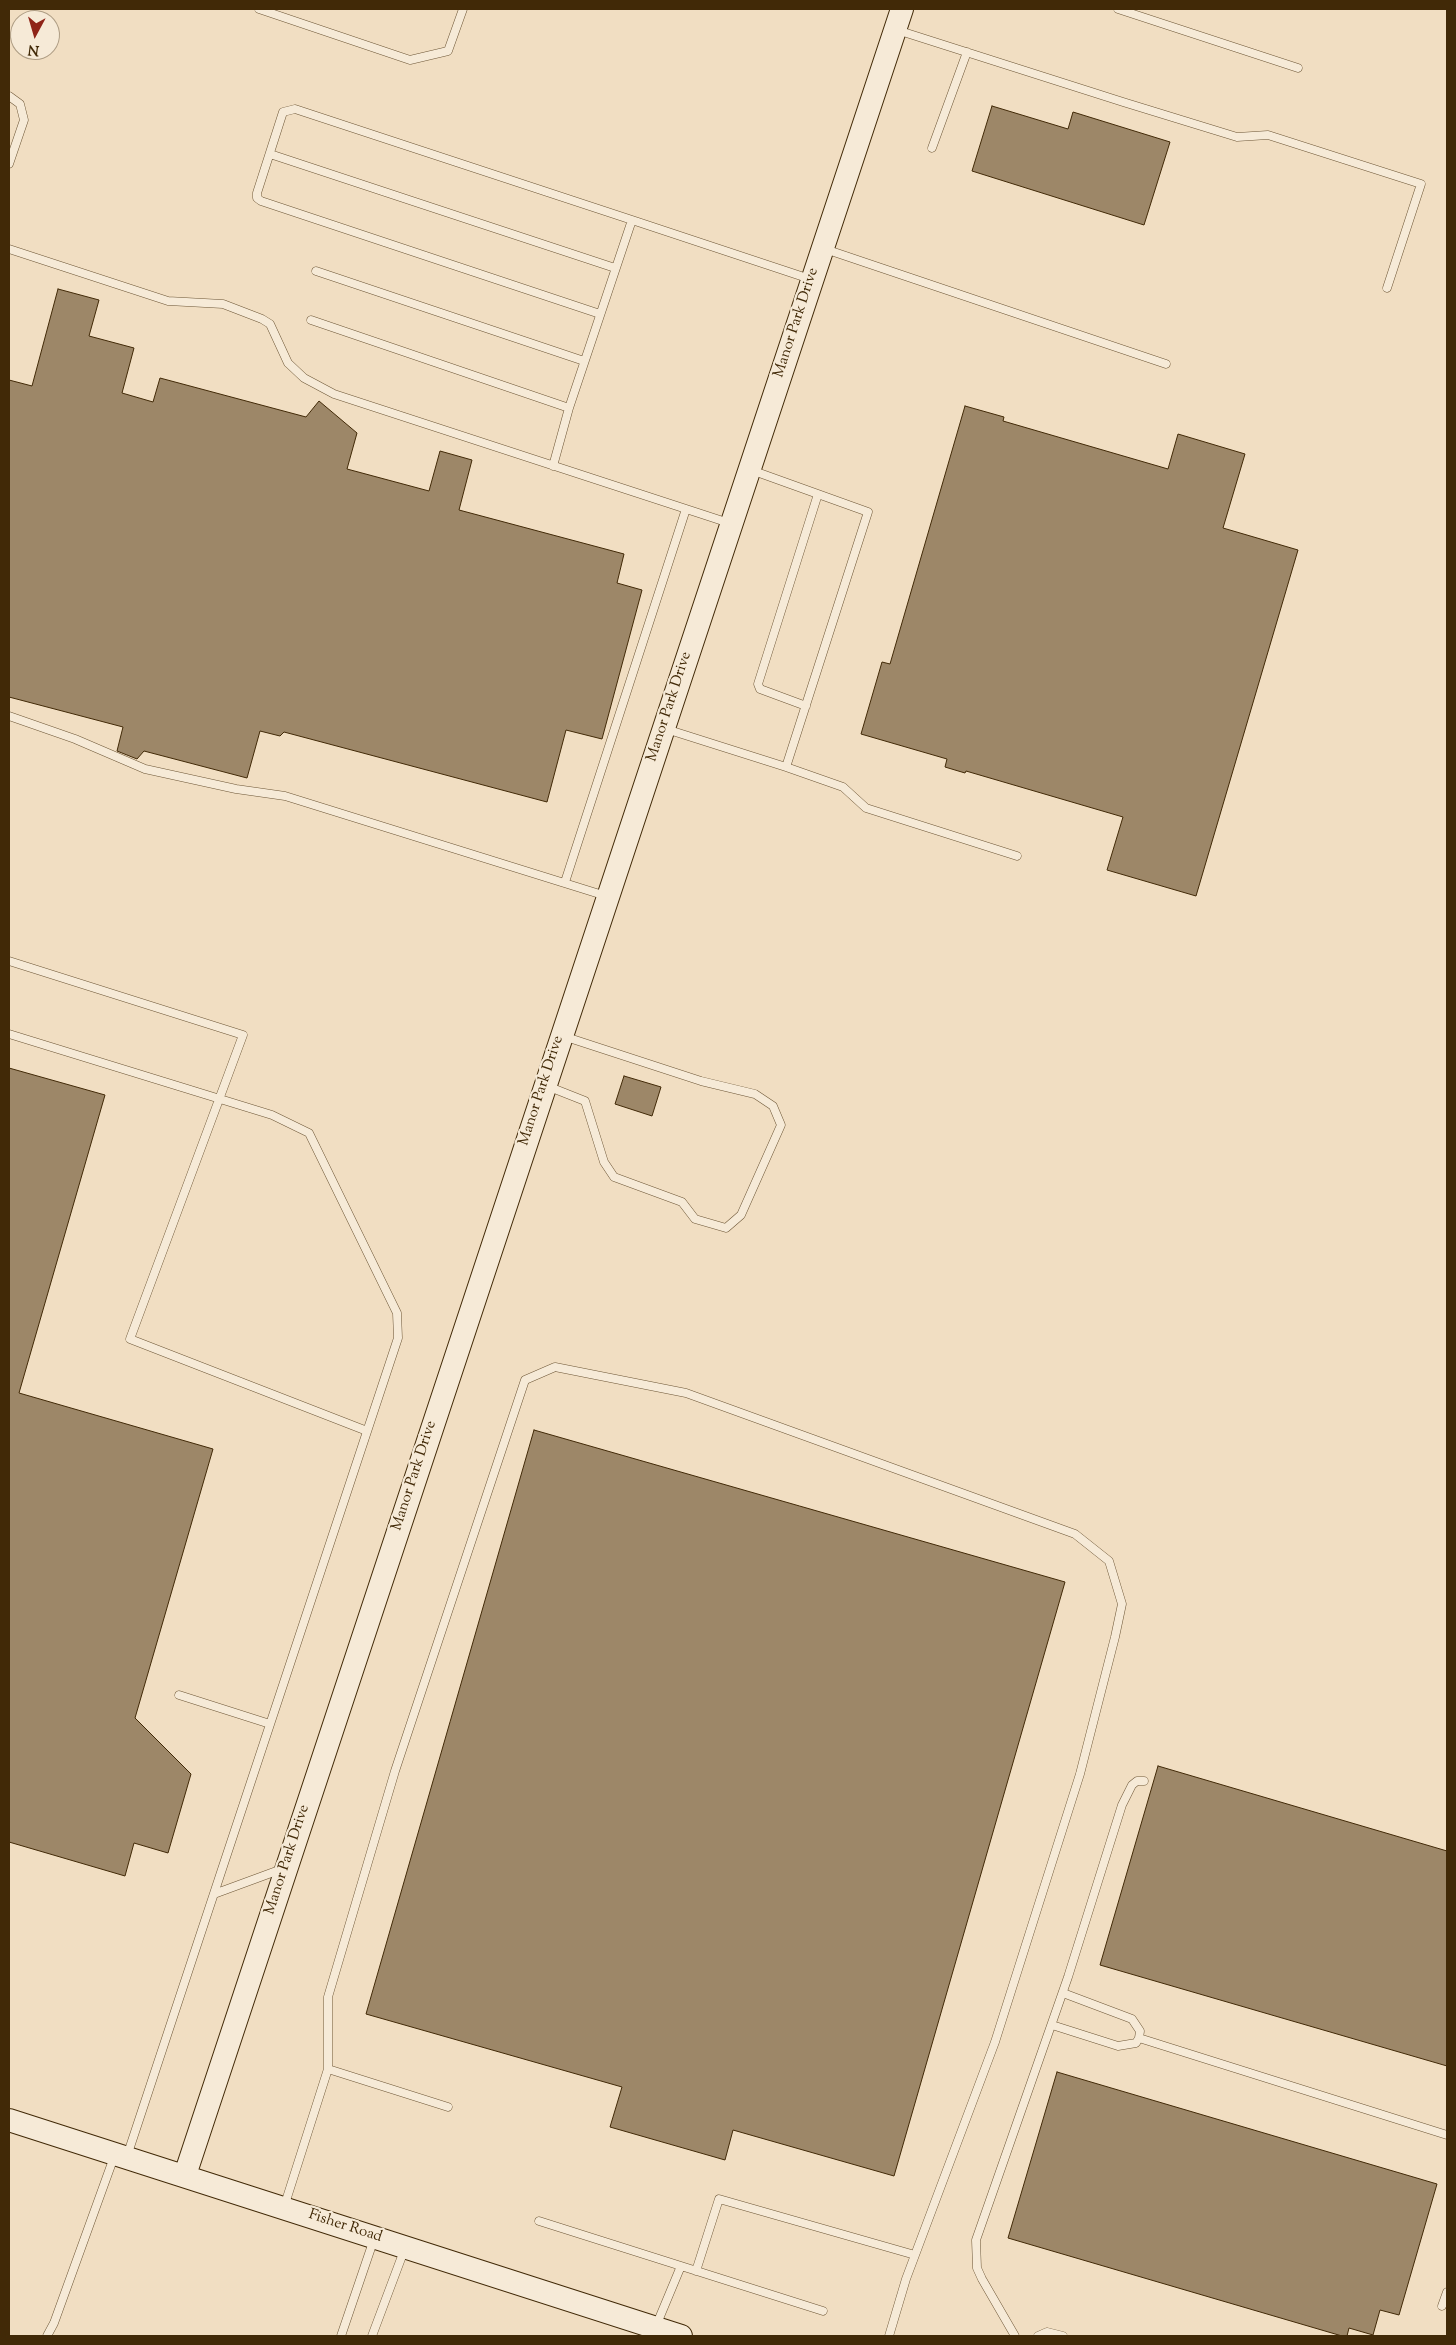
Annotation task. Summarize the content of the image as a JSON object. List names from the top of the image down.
{
  "streets": {
    "street": ["Manor Park Drive", "Fisher Road"]
  },
  "crossings": [
    ["Manor Park Drive", "Fisher Road"]
  ],
  "north": "bottom"
}
